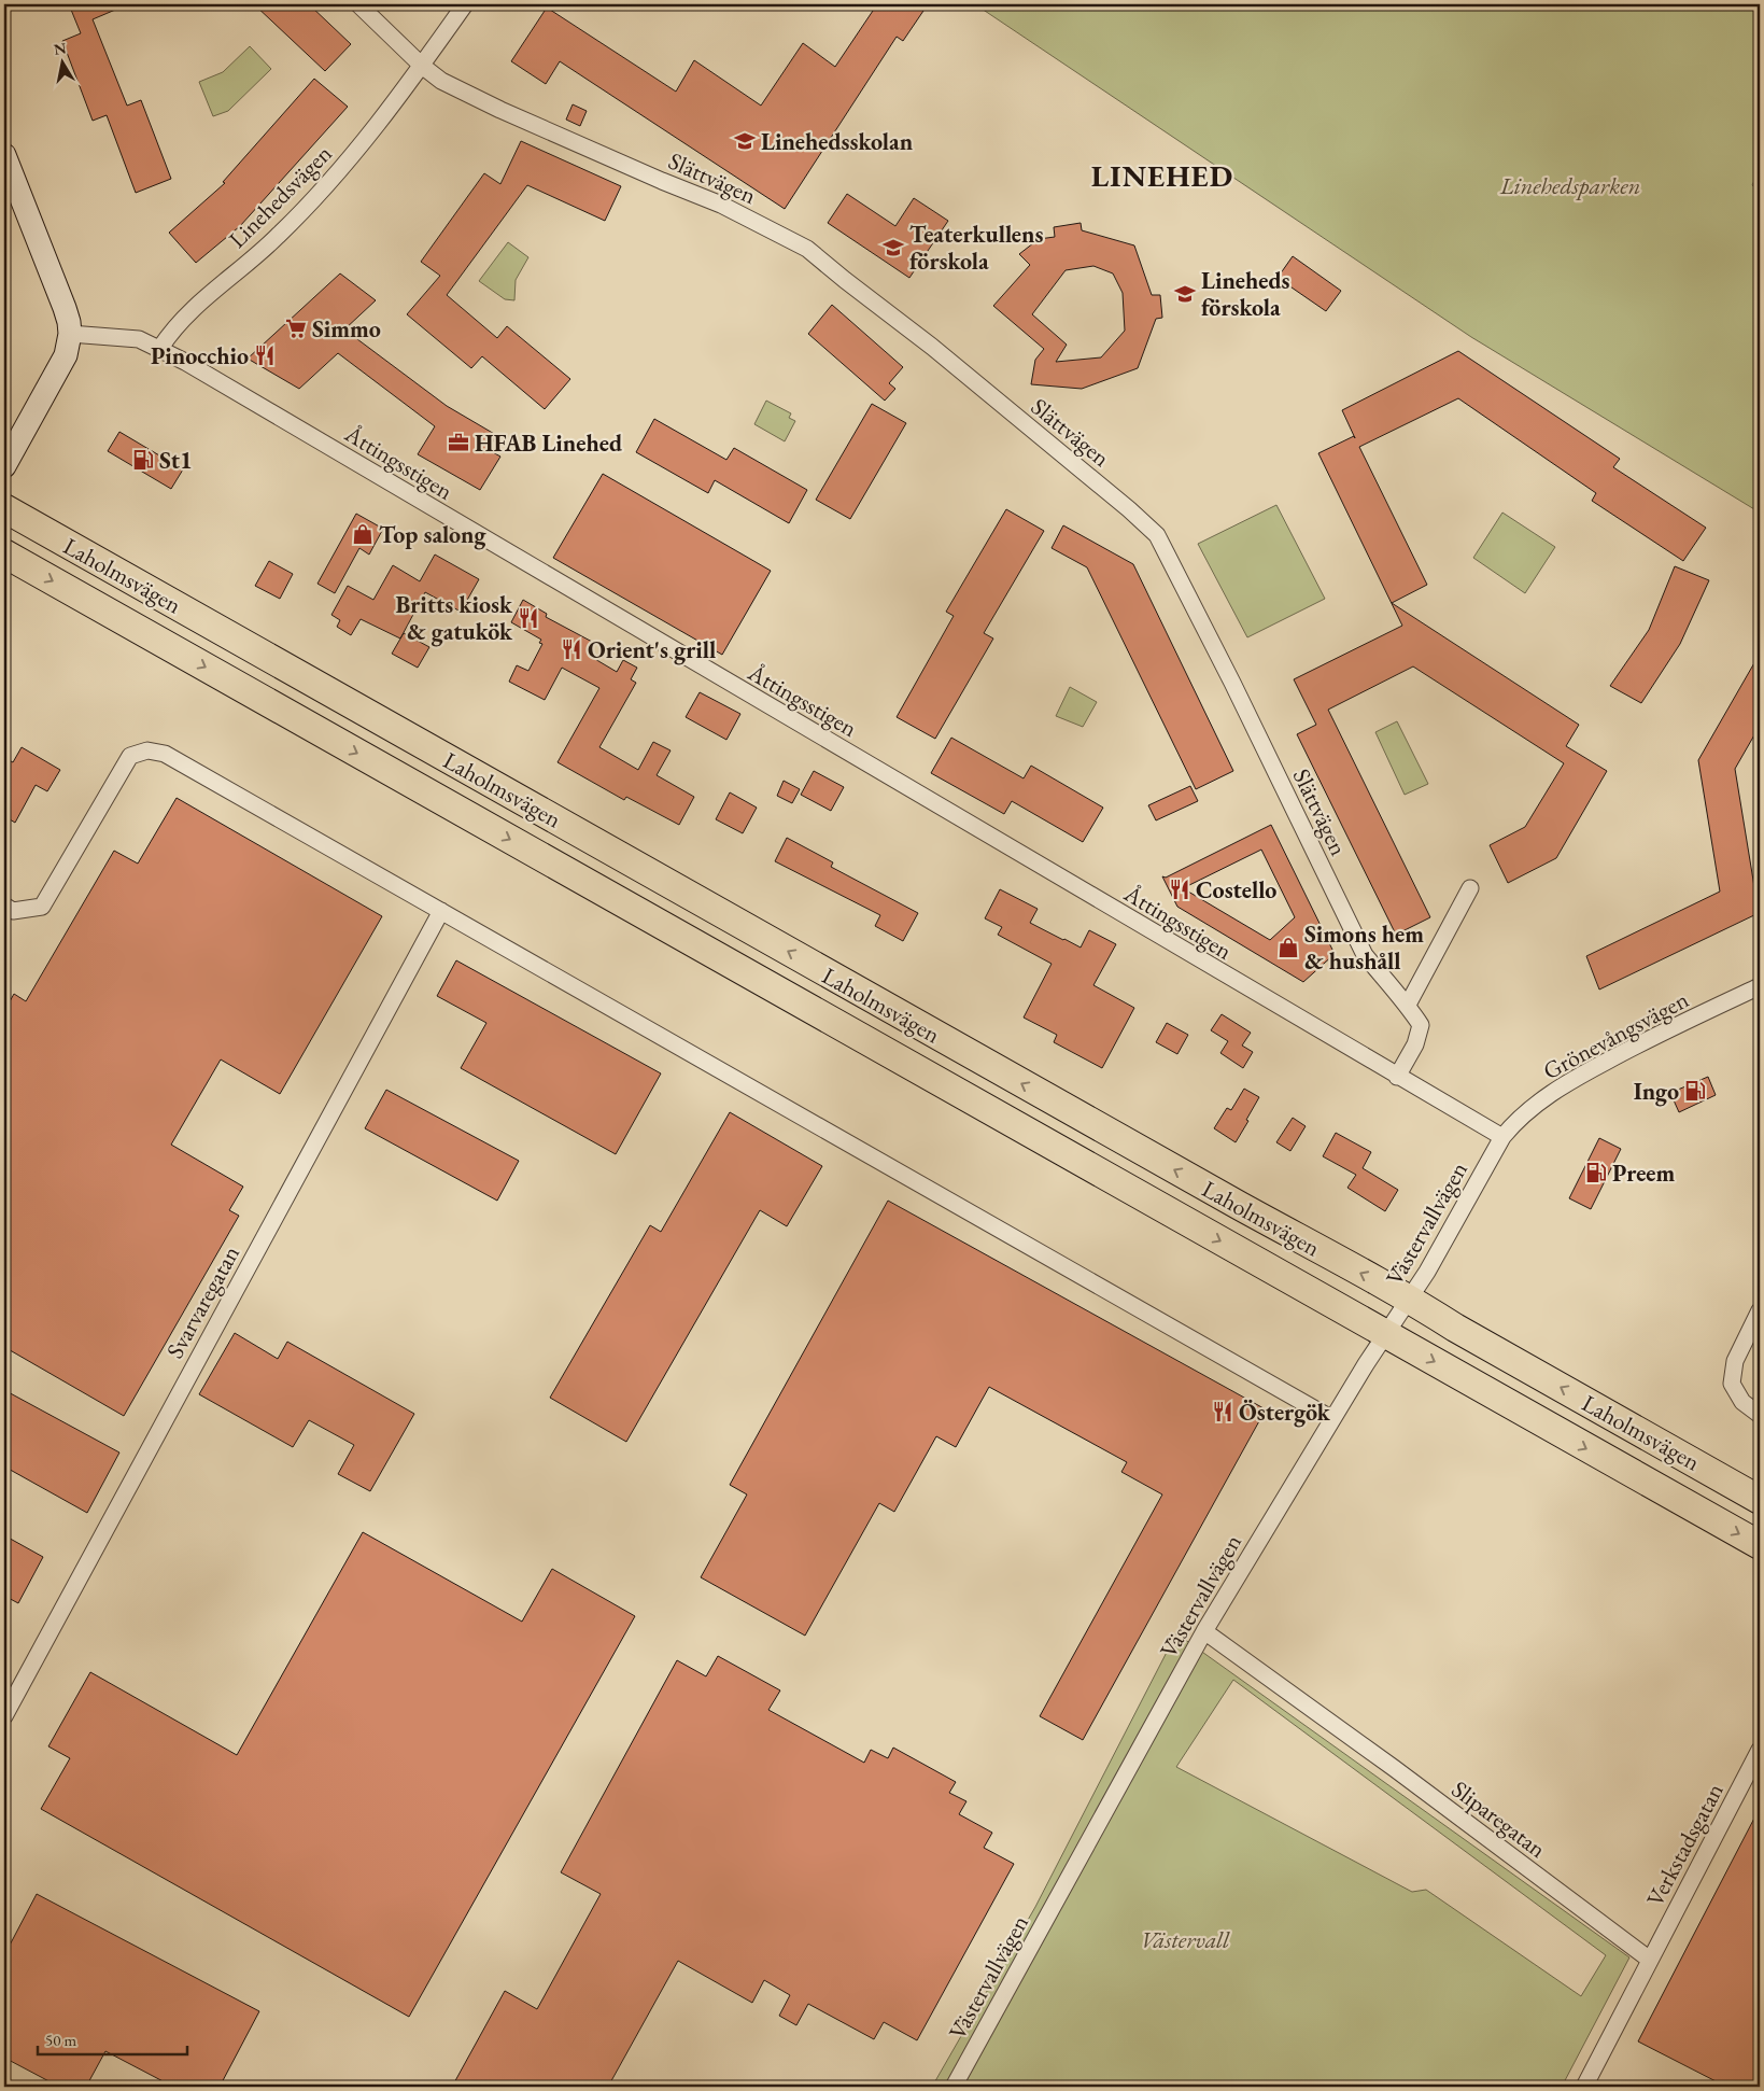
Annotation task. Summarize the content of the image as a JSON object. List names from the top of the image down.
{
  "streets": {
    "highway": ["Laholmsvägen"],
    "street": [
      "Slättvägen",
      "Linehedsvägen",
      "Åttingsstigen",
      "Grönevångsvägen",
      "Västervallvägen",
      "Svarvaregatan",
      "Sliparegatan",
      "Verkstadsgatan"
    ]
  },
  "crossings": [
    ["Slättvägen", "Linehedsvägen"],
    ["Slättvägen", "Åttingsstigen"],
    ["Linehedsvägen", "Åttingsstigen"],
    ["Åttingsstigen", "Grönevångsvägen"],
    ["Åttingsstigen", "Västervallvägen"],
    ["Laholmsvägen", "Västervallvägen"],
    ["Grönevångsvägen", "Västervallvägen"],
    ["Västervallvägen", "Sliparegatan"],
    ["Sliparegatan", "Verkstadsgatan"]
  ],
  "districts": ["LINEHED"],
  "parks": ["Linehedsparken", "Västervall"],
  "places": {
    "school or university": ["Linehedsskolan", "Teaterkullens förskola", "Lineheds förskola"],
    "supermarket": ["Simmo"],
    "restaurant": [
      "Pinocchio",
      "Britts kiosk & gatukök",
      "Orient's grill",
      "Costello",
      "Östergök"
    ],
    "office": ["HFAB Linehed"],
    "fuel station": ["St1", "Ingo", "Preem"],
    "shop": ["Top salong", "Simons hem & hushåll"]
  },
  "scale_bar": "50 m",
  "north": "top"
}
